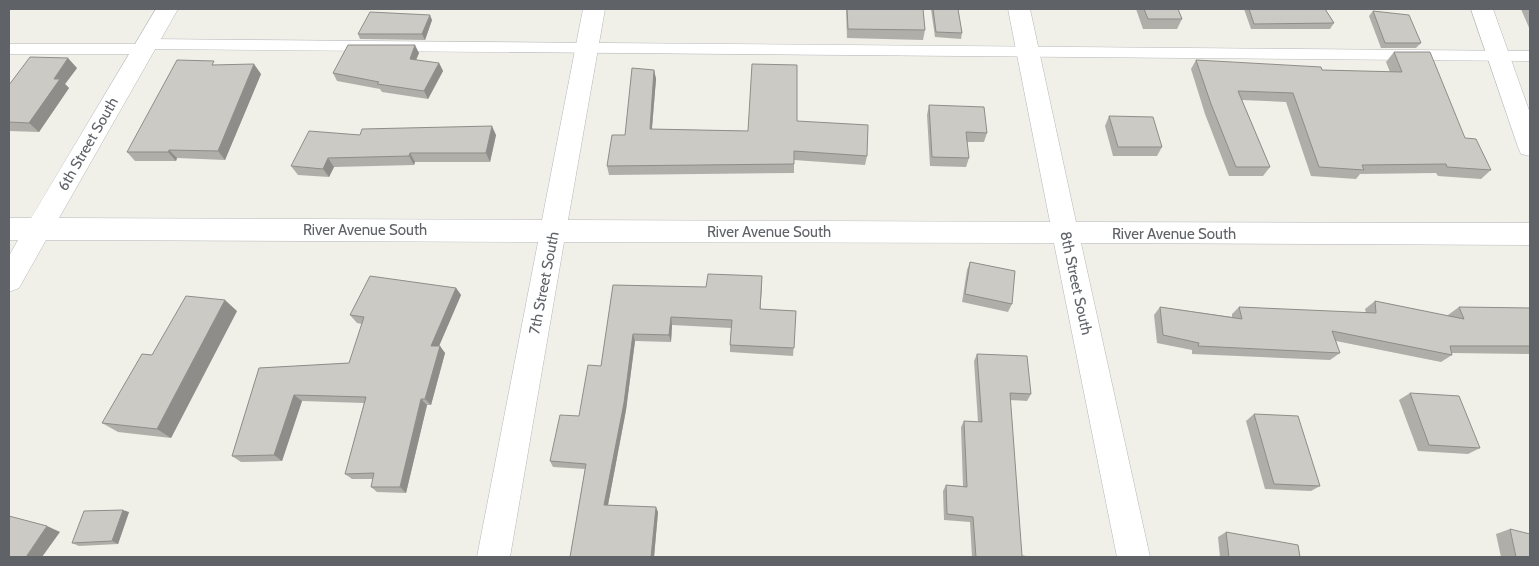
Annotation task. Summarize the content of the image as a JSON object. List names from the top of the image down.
{
  "streets": {
    "street": [
      "6th Street South",
      "River Avenue South",
      "7th Street South",
      "8th Street South"
    ]
  },
  "crossings": [
    ["6th Street South", "River Avenue South"],
    ["River Avenue South", "7th Street South"],
    ["River Avenue South", "8th Street South"]
  ]
}
